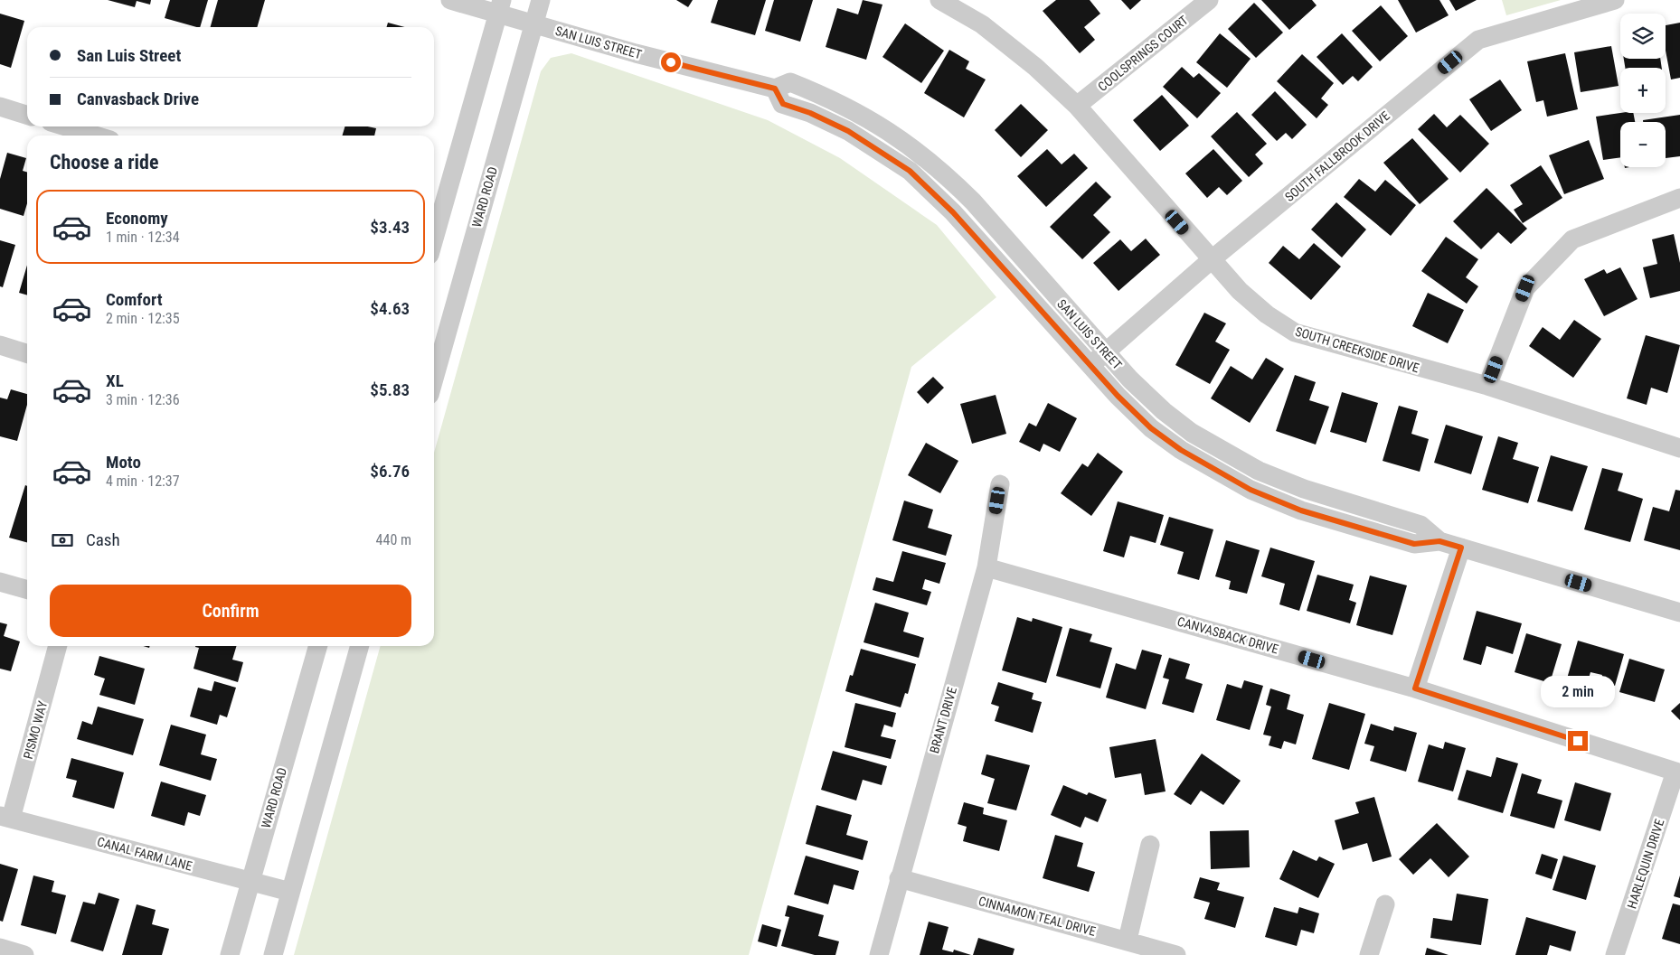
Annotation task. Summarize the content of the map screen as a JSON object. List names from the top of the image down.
{
  "streets": {
    "street": [
      "SAN LUIS STREET",
      "COOLSPRINGS COURT",
      "SOUTH FALLBROOK DRIVE",
      "WARD ROAD",
      "SOUTH CREEKSIDE DRIVE",
      "CANVASBACK DRIVE",
      "BRANT DRIVE",
      "PISMO WAY",
      "CANAL FARM LANE",
      "HARLEQUIN DRIVE",
      "CINNAMON TEAL DRIVE"
    ]
  },
  "crossings": [
    ["SAN LUIS STREET", "SOUTH FALLBROOK DRIVE"],
    ["SAN LUIS STREET", "WARD ROAD"],
    ["COOLSPRINGS COURT", "SOUTH CREEKSIDE DRIVE"],
    ["SOUTH FALLBROOK DRIVE", "SOUTH CREEKSIDE DRIVE"],
    ["WARD ROAD", "CANAL FARM LANE"],
    ["CANVASBACK DRIVE", "BRANT DRIVE"],
    ["CANVASBACK DRIVE", "HARLEQUIN DRIVE"],
    ["BRANT DRIVE", "CINNAMON TEAL DRIVE"],
    ["PISMO WAY", "CANAL FARM LANE"]
  ],
  "page": {
    "map_buttons": ["+", "−"],
    "banner": ["San Luis Street", "Canvasback Drive"],
    "heading": "Choose a ride",
    "list": [
      {
        "name": "Economy",
        "note": "1 min · 12:34",
        "value": "$3.43"
      },
      {
        "name": "Comfort",
        "note": "2 min · 12:35",
        "value": "$4.63"
      },
      {
        "name": "XL",
        "note": "3 min · 12:36",
        "value": "$5.83"
      },
      {
        "name": "Moto",
        "note": "4 min · 12:37",
        "value": "$6.76"
      }
    ],
    "pay": ["Cash", "440 m"],
    "buttons": "Confirm",
    "bubble": "2 min"
  }
}
